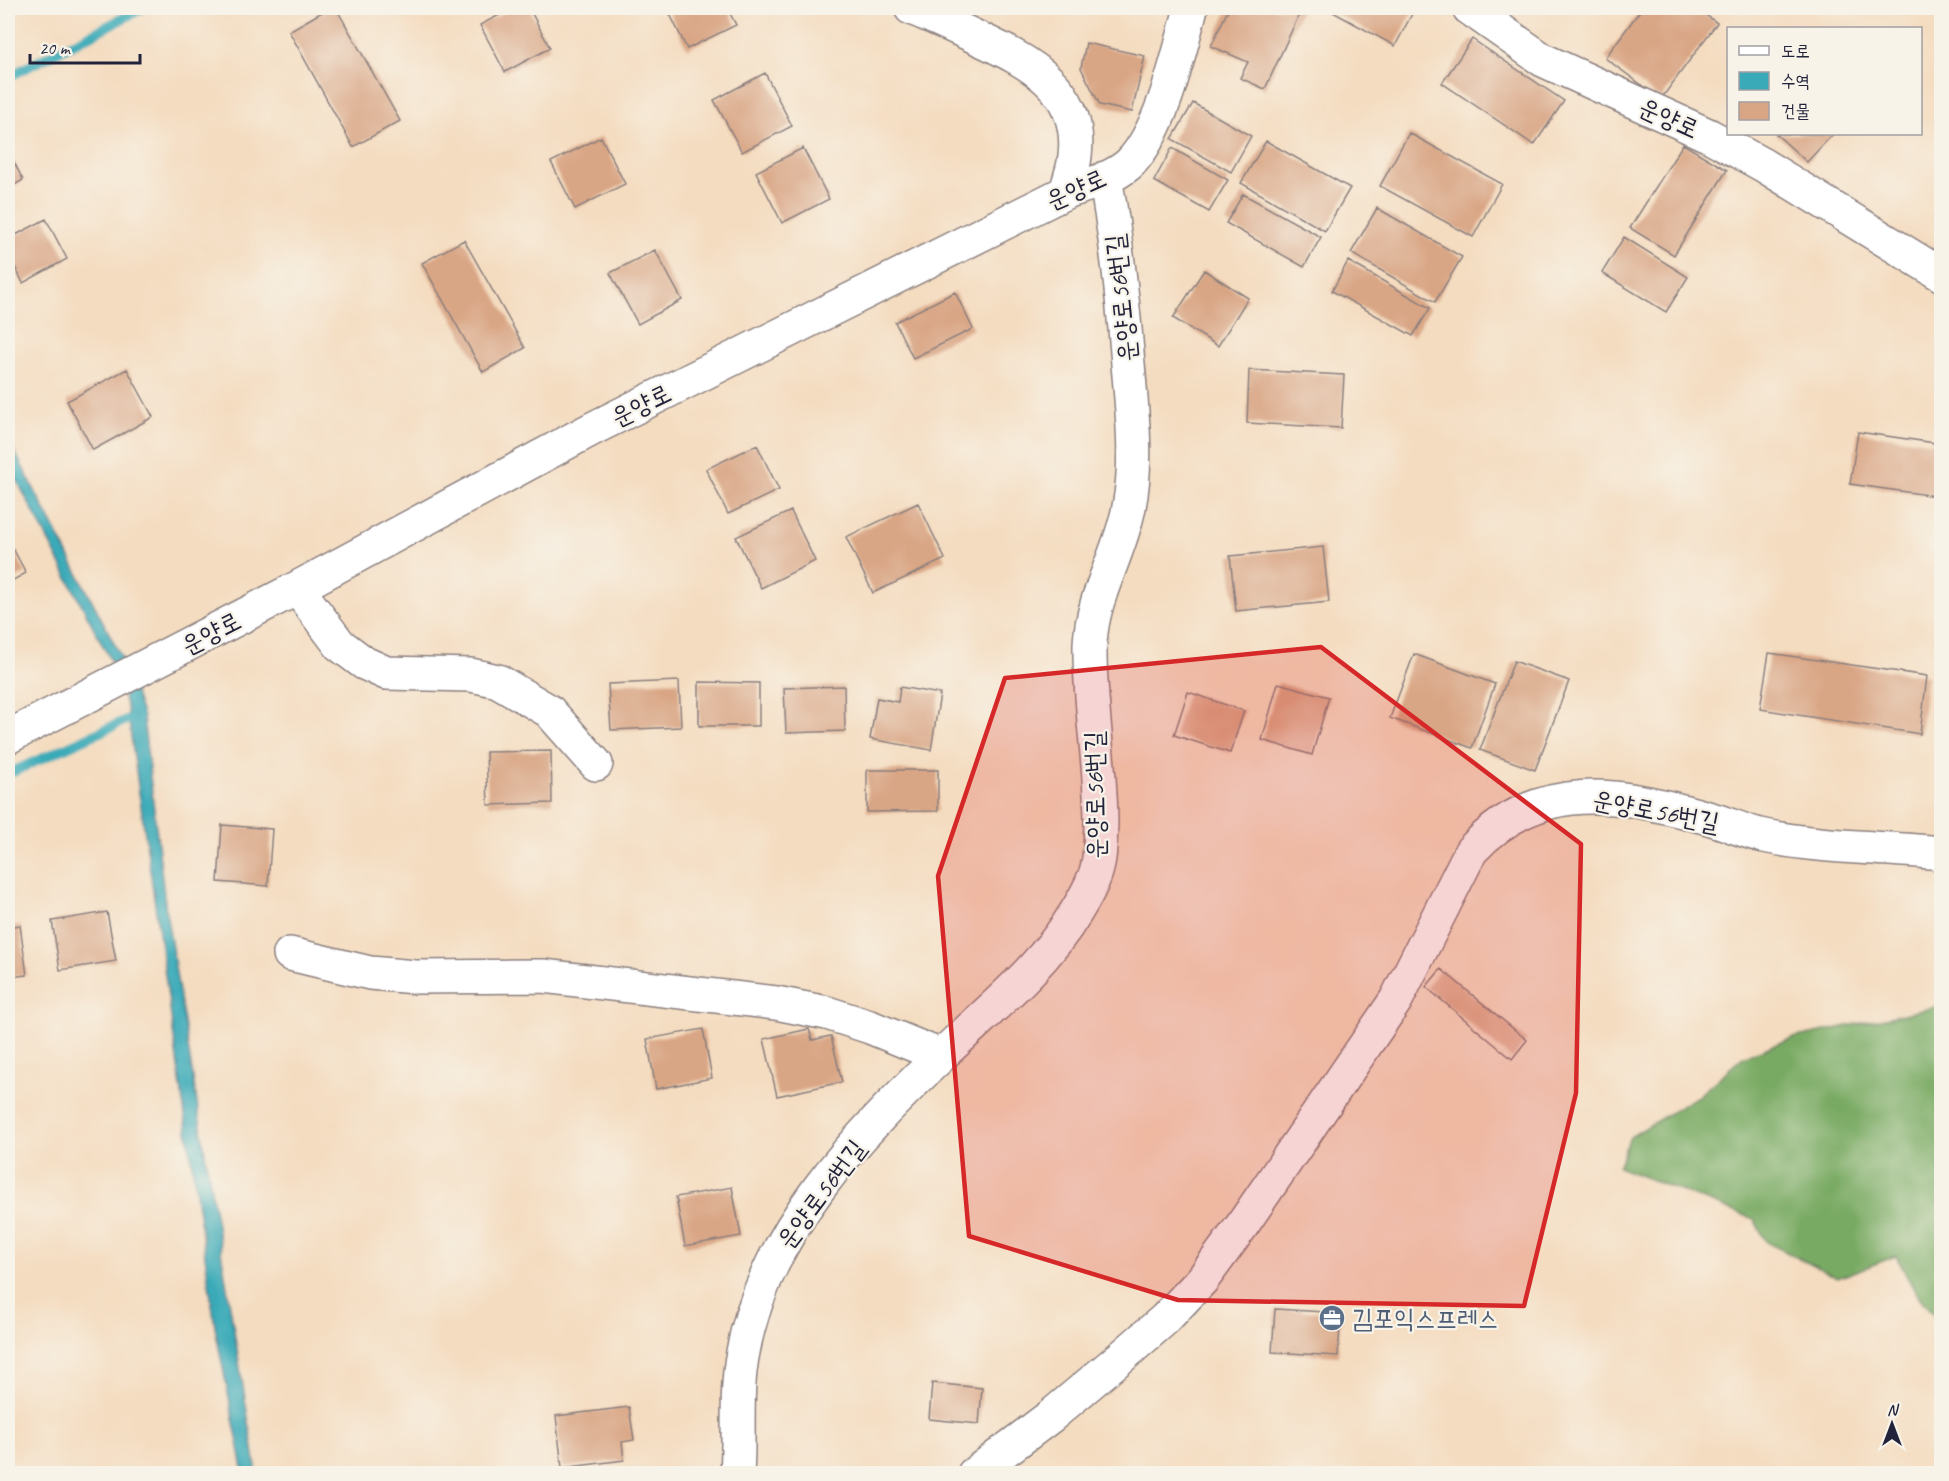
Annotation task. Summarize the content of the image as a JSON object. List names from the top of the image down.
{
  "streets": {
    "street": ["운양로", "운양로56번길"]
  },
  "crossings": [
    ["운양로", "운양로56번길"]
  ],
  "places": {
    "office": ["김포익스프레스"]
  },
  "legend": ["도로", "수역", "건물"],
  "scale_bar": "20 m",
  "north": "top"
}
